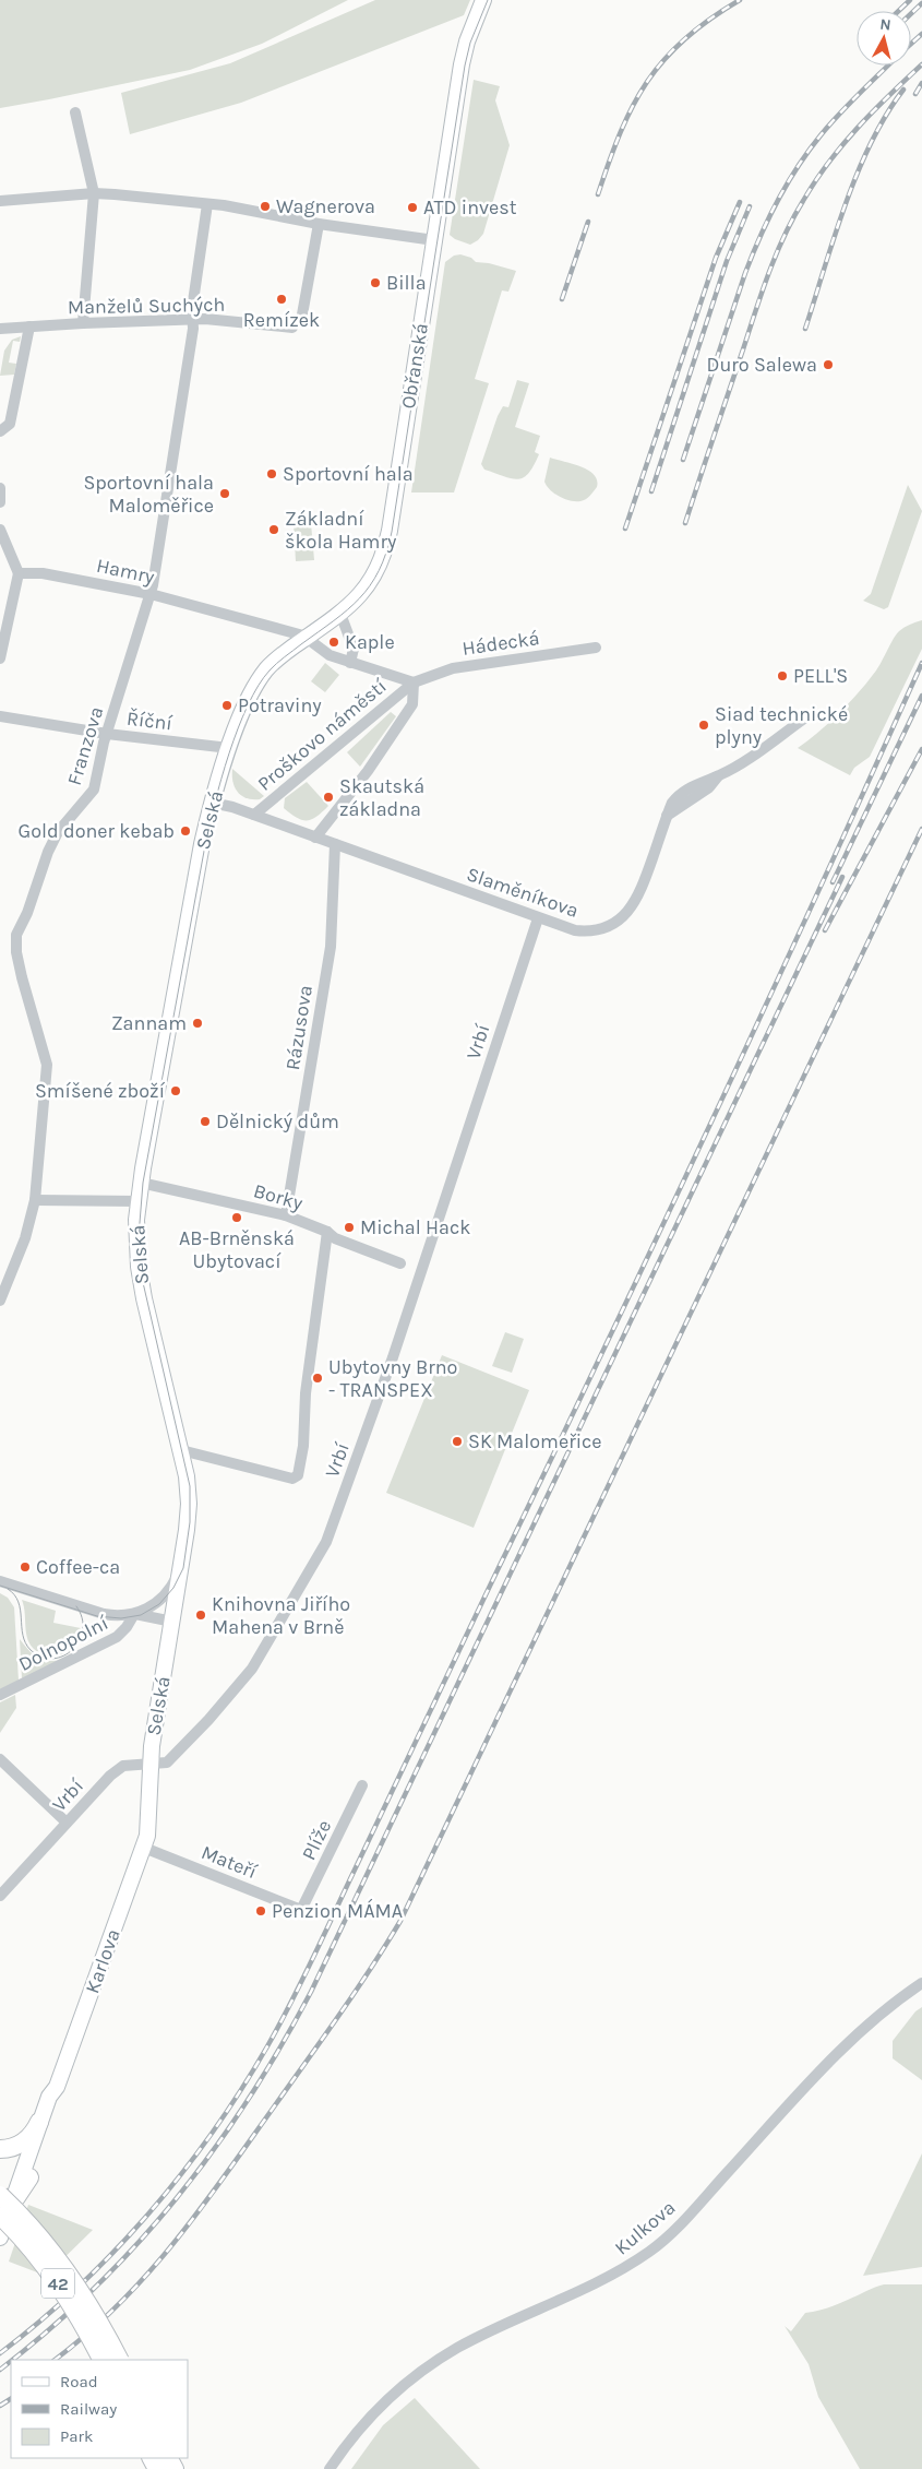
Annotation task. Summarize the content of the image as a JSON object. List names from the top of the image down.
{
  "streets": {
    "highway": ["42"],
    "main road": ["Obřanská", "Selská", "Karlova"],
    "street": [
      "Manželů Suchých",
      "Hamry",
      "Hádecká",
      "Říční",
      "Proškovo náměstí",
      "Franzova",
      "Slaměníkova",
      "Rázusova",
      "Vrbí",
      "Borky",
      "Dolnopolní",
      "Plíže",
      "Mateří",
      "Kulkova"
    ]
  },
  "crossings": [
    ["Manželů Suchých", "Franzova"],
    ["Obřanská", "Hamry"],
    ["Obřanská", "Proškovo náměstí"],
    ["Obřanská", "Selská"],
    ["Hamry", "Proškovo náměstí"],
    ["Hamry", "Franzova"],
    ["Hádecká", "Proškovo náměstí"],
    ["Říční", "Franzova"],
    ["Říční", "Selská"],
    ["Proškovo náměstí", "Selská"],
    ["Proškovo náměstí", "Slaměníkova"],
    ["Proškovo náměstí", "Rázusova"],
    ["Selská", "Vrbí"],
    ["Selská", "Borky"],
    ["Selská", "Dolnopolní"],
    ["Selská", "Mateří"],
    ["Selská", "Karlova"],
    ["Slaměníkova", "Rázusova"],
    ["Slaměníkova", "Vrbí"],
    ["Rázusova", "Borky"],
    ["Plíže", "Mateří"],
    ["Mateří", "Karlova"],
    ["Karlova", "42"]
  ],
  "places": [
    "Wagnerova",
    "ATD invest",
    "Billa",
    "Remízek",
    "Duro Salewa",
    "Sportovní hala",
    "Sportovní hala Maloměřice",
    "Základní škola Hamry",
    "Kaple",
    "PELL'S",
    "Potraviny",
    "Siad technické plyny",
    "Skautská základna",
    "Gold doner kebab",
    "Zannam",
    "Smíšené zboží",
    "Dělnický dům",
    "AB-Brněnská Ubytovací",
    "Michal Hack",
    "Ubytovny Brno - TRANSPEX",
    "SK Malomeřice",
    "Coffee-ca",
    "Knihovna Jiřího Mahena v Brně",
    "Penzion MÁMA"
  ],
  "legend": ["Road", "Railway", "Park"],
  "north": "top"
}
